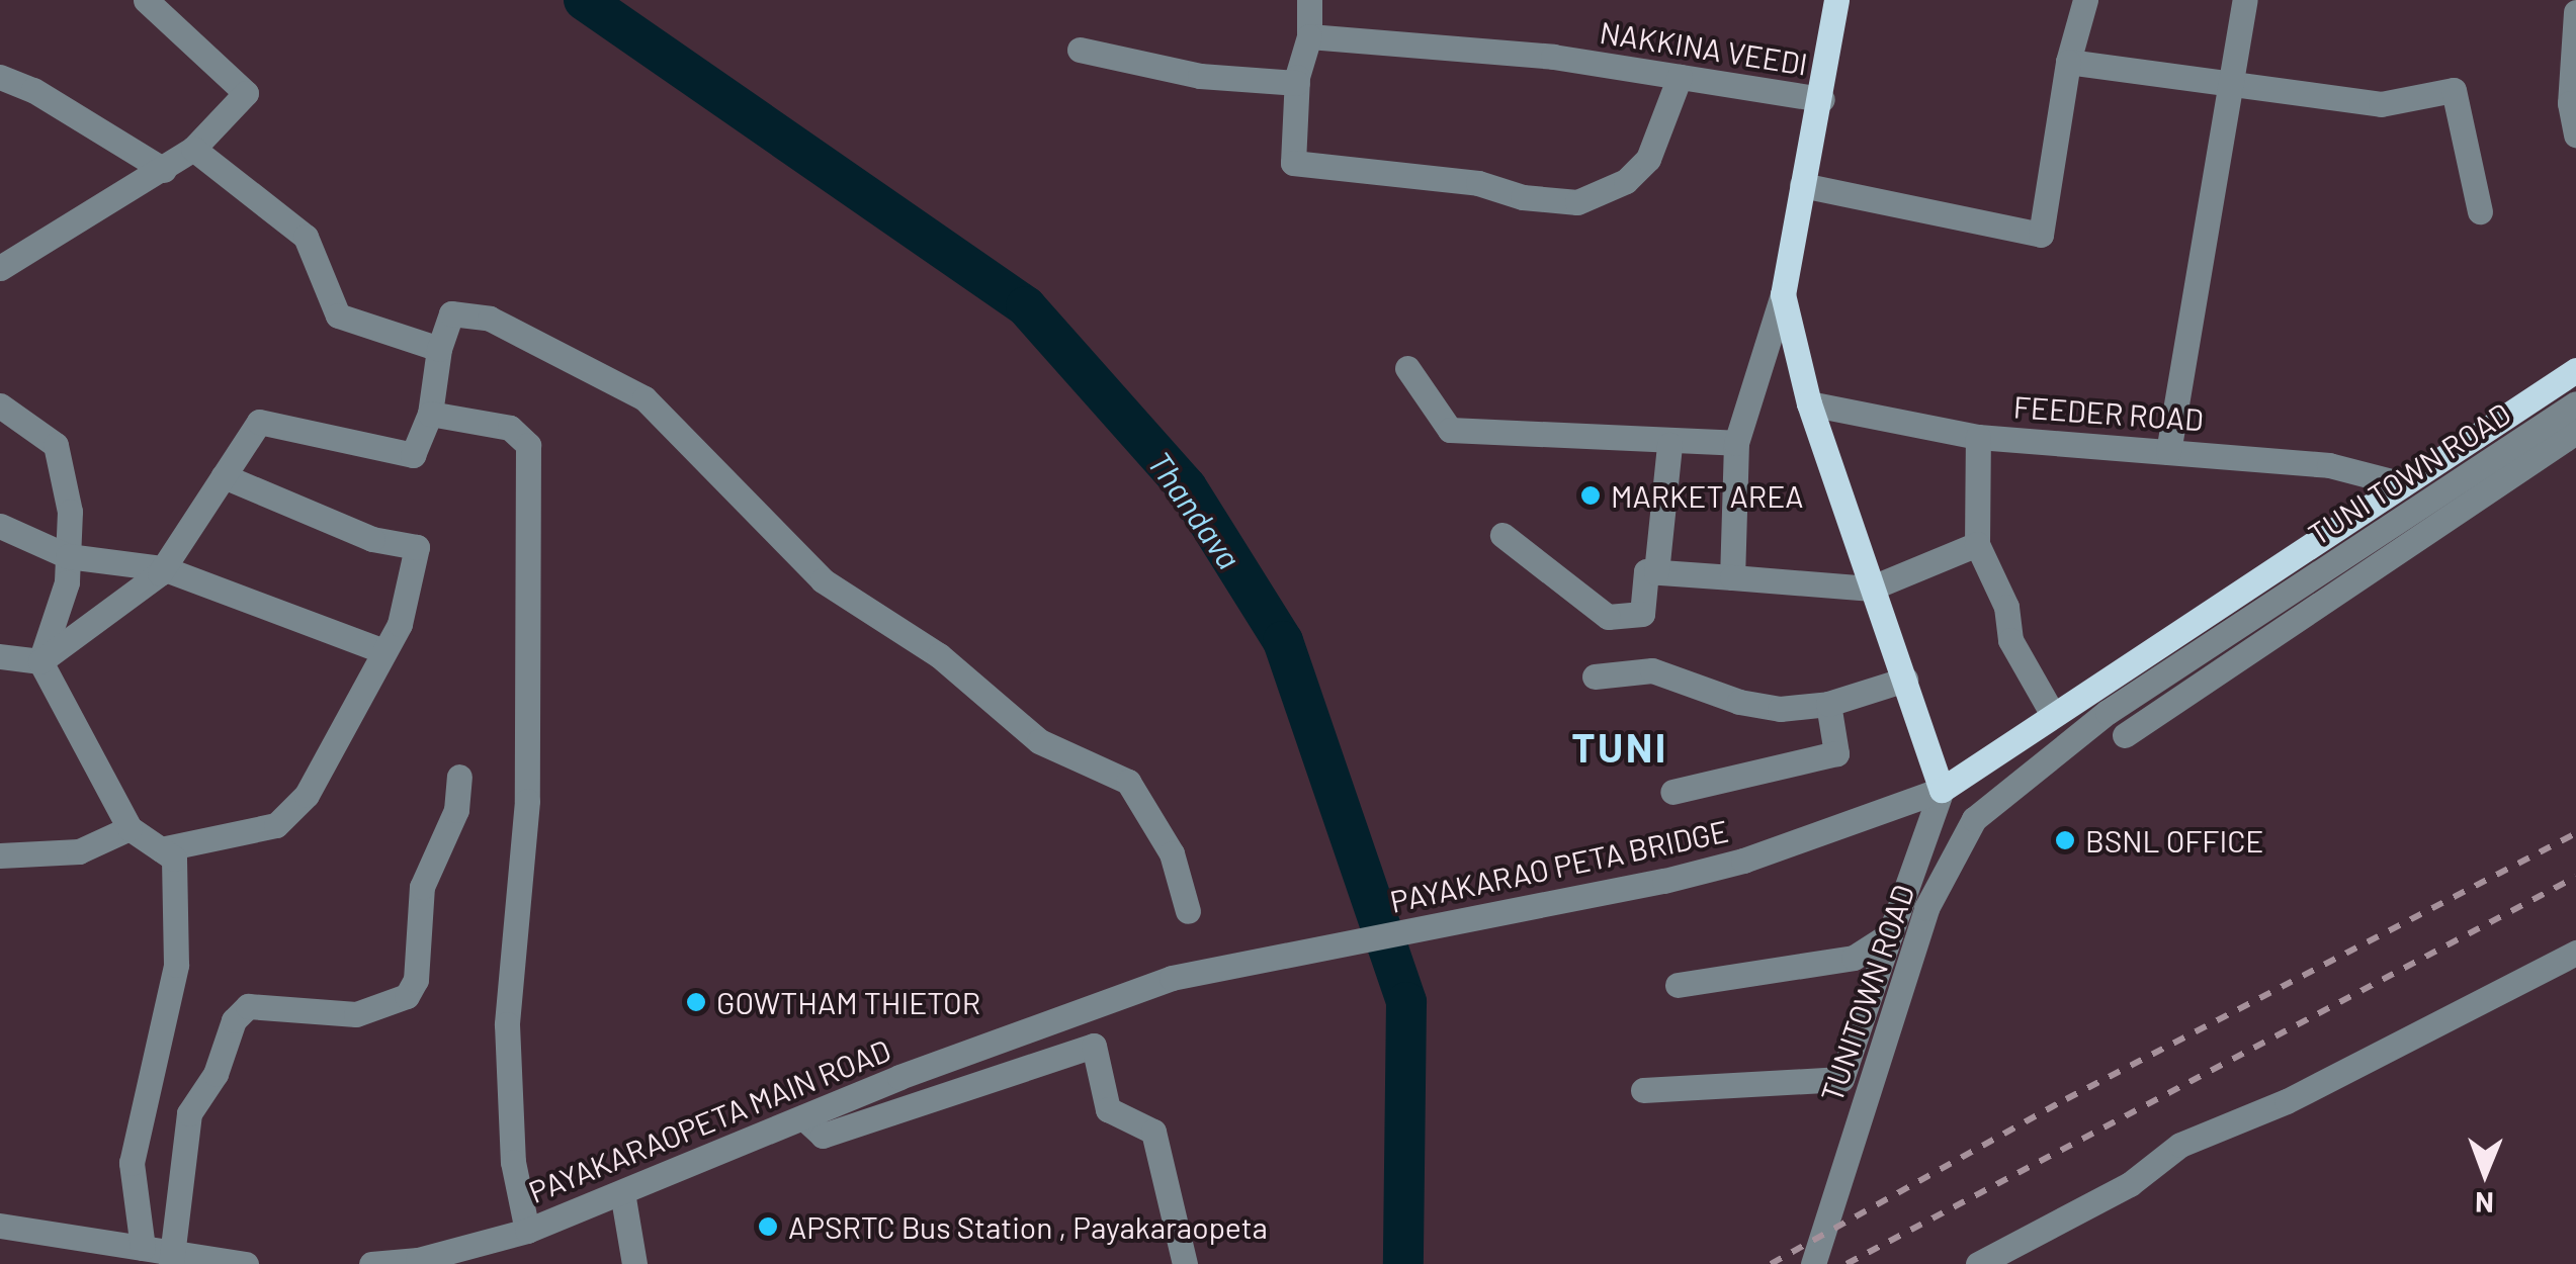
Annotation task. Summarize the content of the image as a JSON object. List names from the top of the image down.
{
  "streets": {
    "street": [
      "NAKKINA VEEDI",
      "FEEDER ROAD",
      "TUNI TOWN ROAD",
      "PAYAKARAO PETA BRIDGE",
      "TUNITOWN ROAD",
      "PAYAKARAOPETA MAIN ROAD"
    ]
  },
  "crossings": [
    ["TUNI TOWN ROAD", "TUNITOWN ROAD"],
    ["PAYAKARAO PETA BRIDGE", "PAYAKARAOPETA MAIN ROAD"]
  ],
  "districts": ["TUNI"],
  "water": ["Thandava"],
  "places": [
    "MARKET AREA",
    "BSNL OFFICE",
    "GOWTHAM THIETOR",
    "APSRTC Bus Station , Payakaraopeta"
  ],
  "north": "bottom"
}
